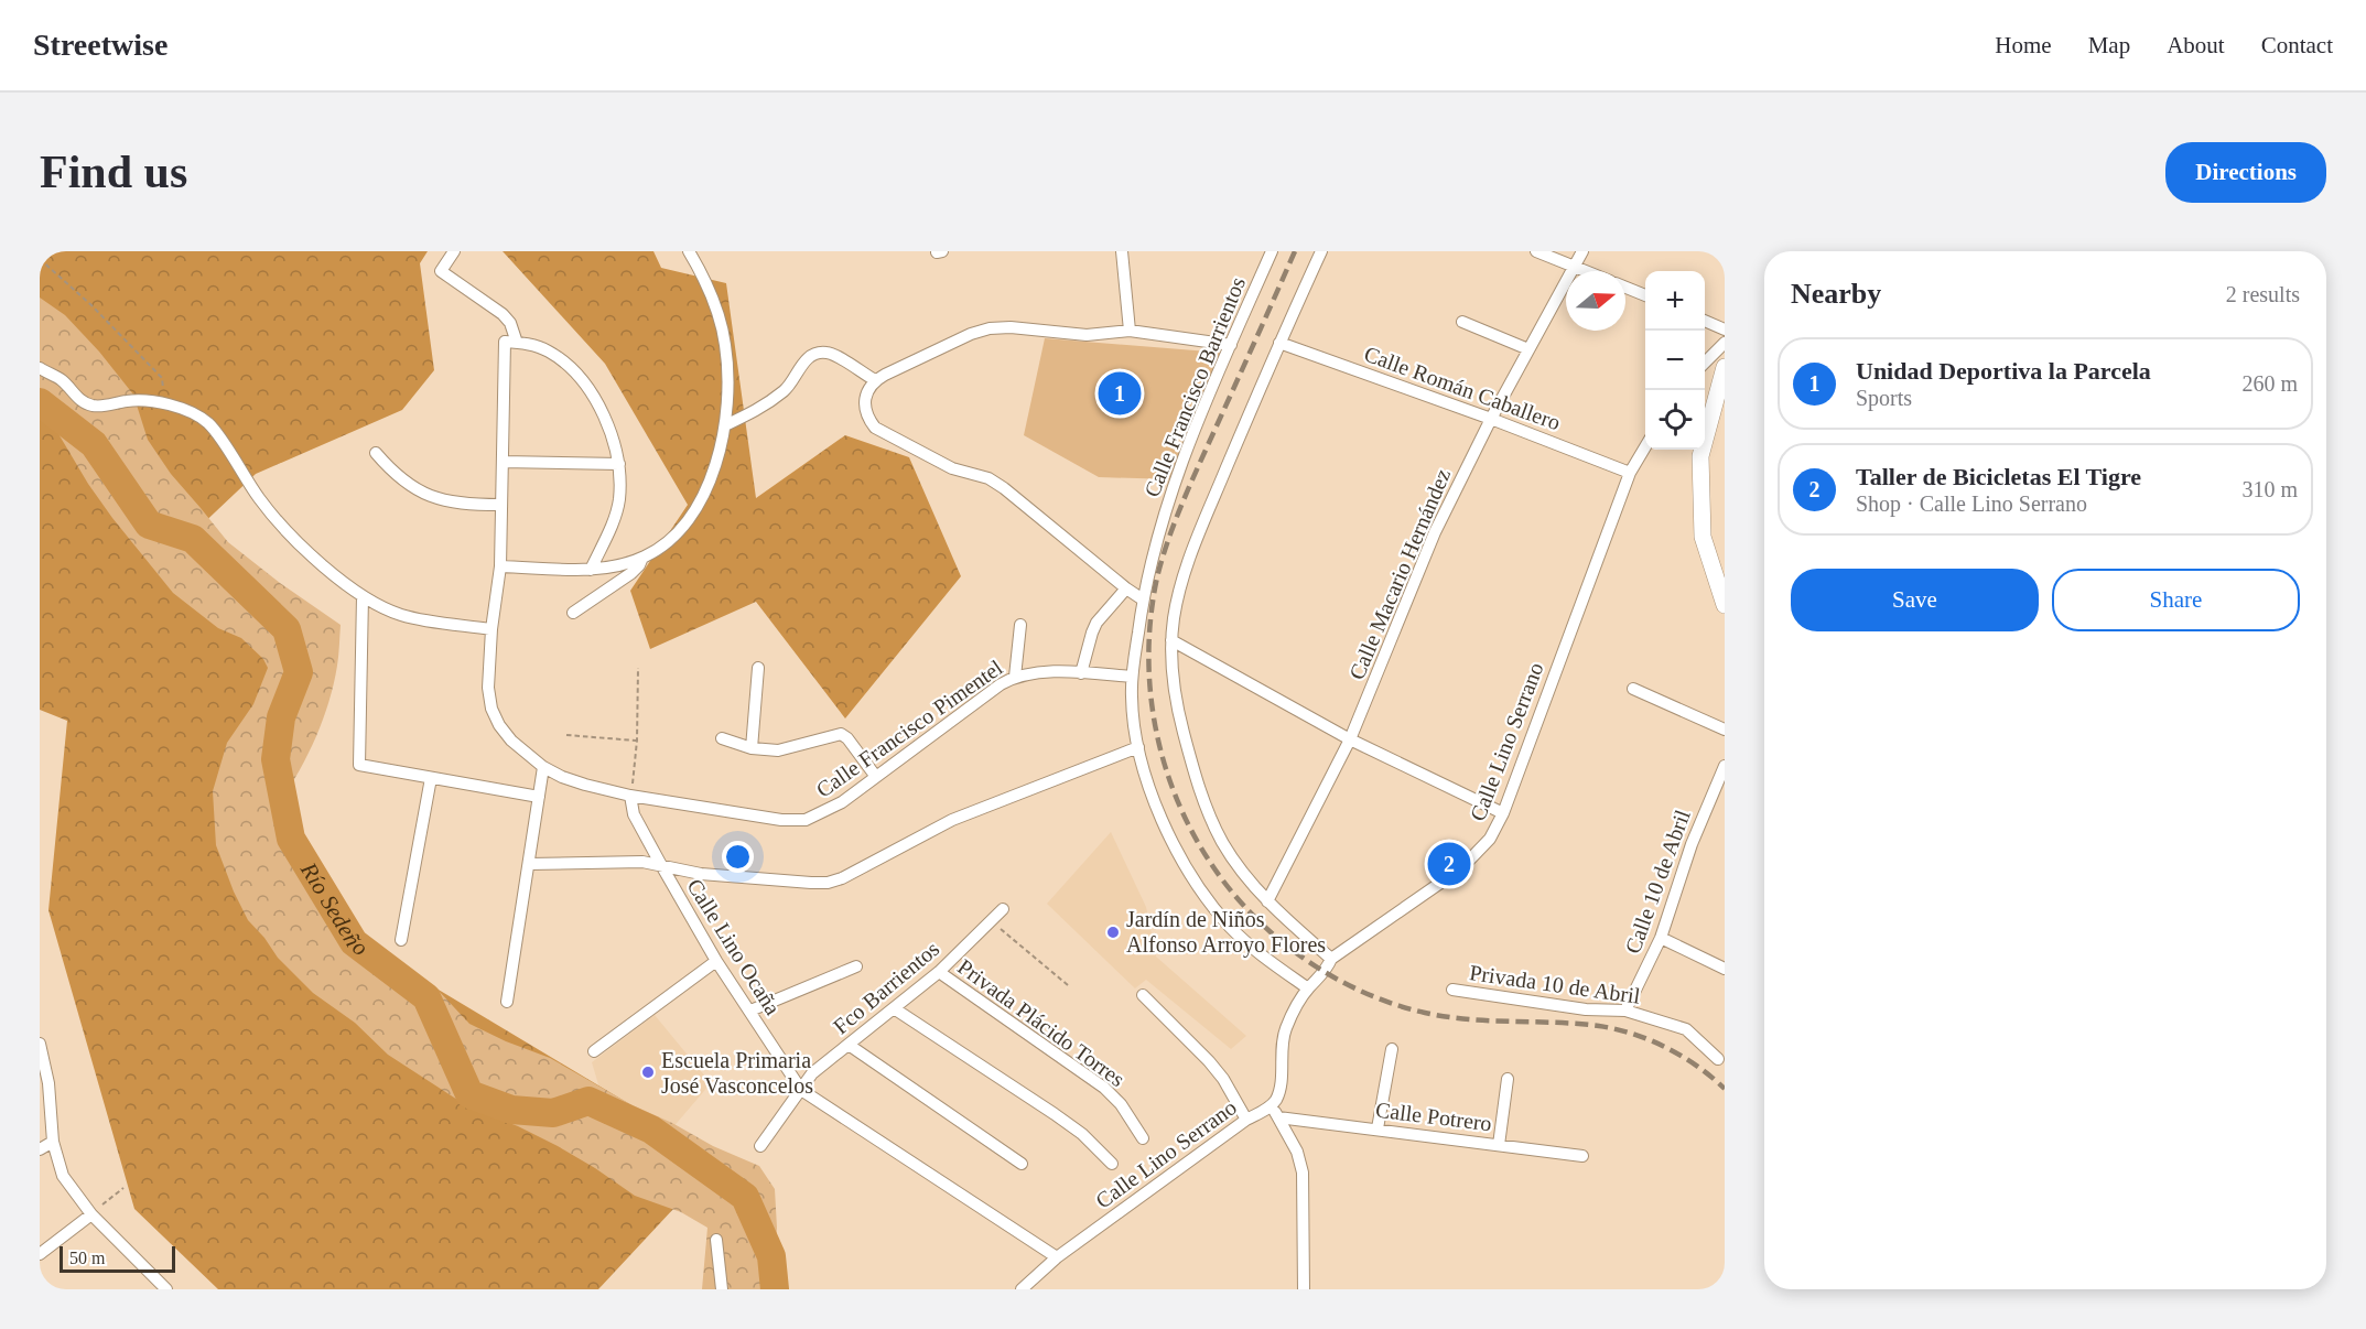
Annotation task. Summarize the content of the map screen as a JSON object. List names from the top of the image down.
{
  "streets": {
    "street": [
      "Calle Francisco Barrientos",
      "Calle Román Caballero",
      "Calle Macario Hernández",
      "Calle Francisco Pimentel",
      "Calle Lino Serrano",
      "Calle 10 de Abril",
      "Calle Lino Ocaña",
      "Privada 10 de Abril",
      "Fco Barrientos",
      "Privada Plácido Torres",
      "Calle Potrero"
    ]
  },
  "crossings": [
    ["Calle Francisco Barrientos", "Calle Francisco Pimentel"],
    ["Calle Francisco Barrientos", "Calle Lino Serrano"],
    ["Calle Román Caballero", "Calle Macario Hernández"],
    ["Calle Román Caballero", "Calle Lino Serrano"],
    ["Calle Francisco Pimentel", "Calle Lino Ocaña"],
    ["Calle Lino Serrano", "Calle Lino Ocaña"],
    ["Calle Lino Serrano", "Calle Potrero"],
    ["Calle 10 de Abril", "Privada 10 de Abril"],
    ["Calle Lino Ocaña", "Fco Barrientos"],
    ["Fco Barrientos", "Privada Plácido Torres"]
  ],
  "water": ["Río Sedeño"],
  "places": ["Jardín de Niños Alfonso Arroyo Flores", "Escuela Primaria José Vasconcelos"],
  "scale_bar": "50 m",
  "north": "right",
  "page": {
    "header": "Streetwise",
    "nav": [
      "Home",
      "Map",
      "About",
      "Contact"
    ],
    "buttons": [
      "Directions",
      ["Save", "Share"]
    ],
    "title": "Find us",
    "heading": ["Nearby", "2 results"],
    "map_buttons": ["+", "−"],
    "list": [
      {
        "mark": "1",
        "name": "Unidad Deportiva la Parcela",
        "note": "Sports",
        "value": "260 m"
      },
      {
        "mark": "2",
        "name": "Taller de Bicicletas El Tigre",
        "note": "Shop · Calle Lino Serrano",
        "value": "310 m"
      }
    ],
    "pins": ["1", "2"],
    "scale": "50 m"
  }
}
